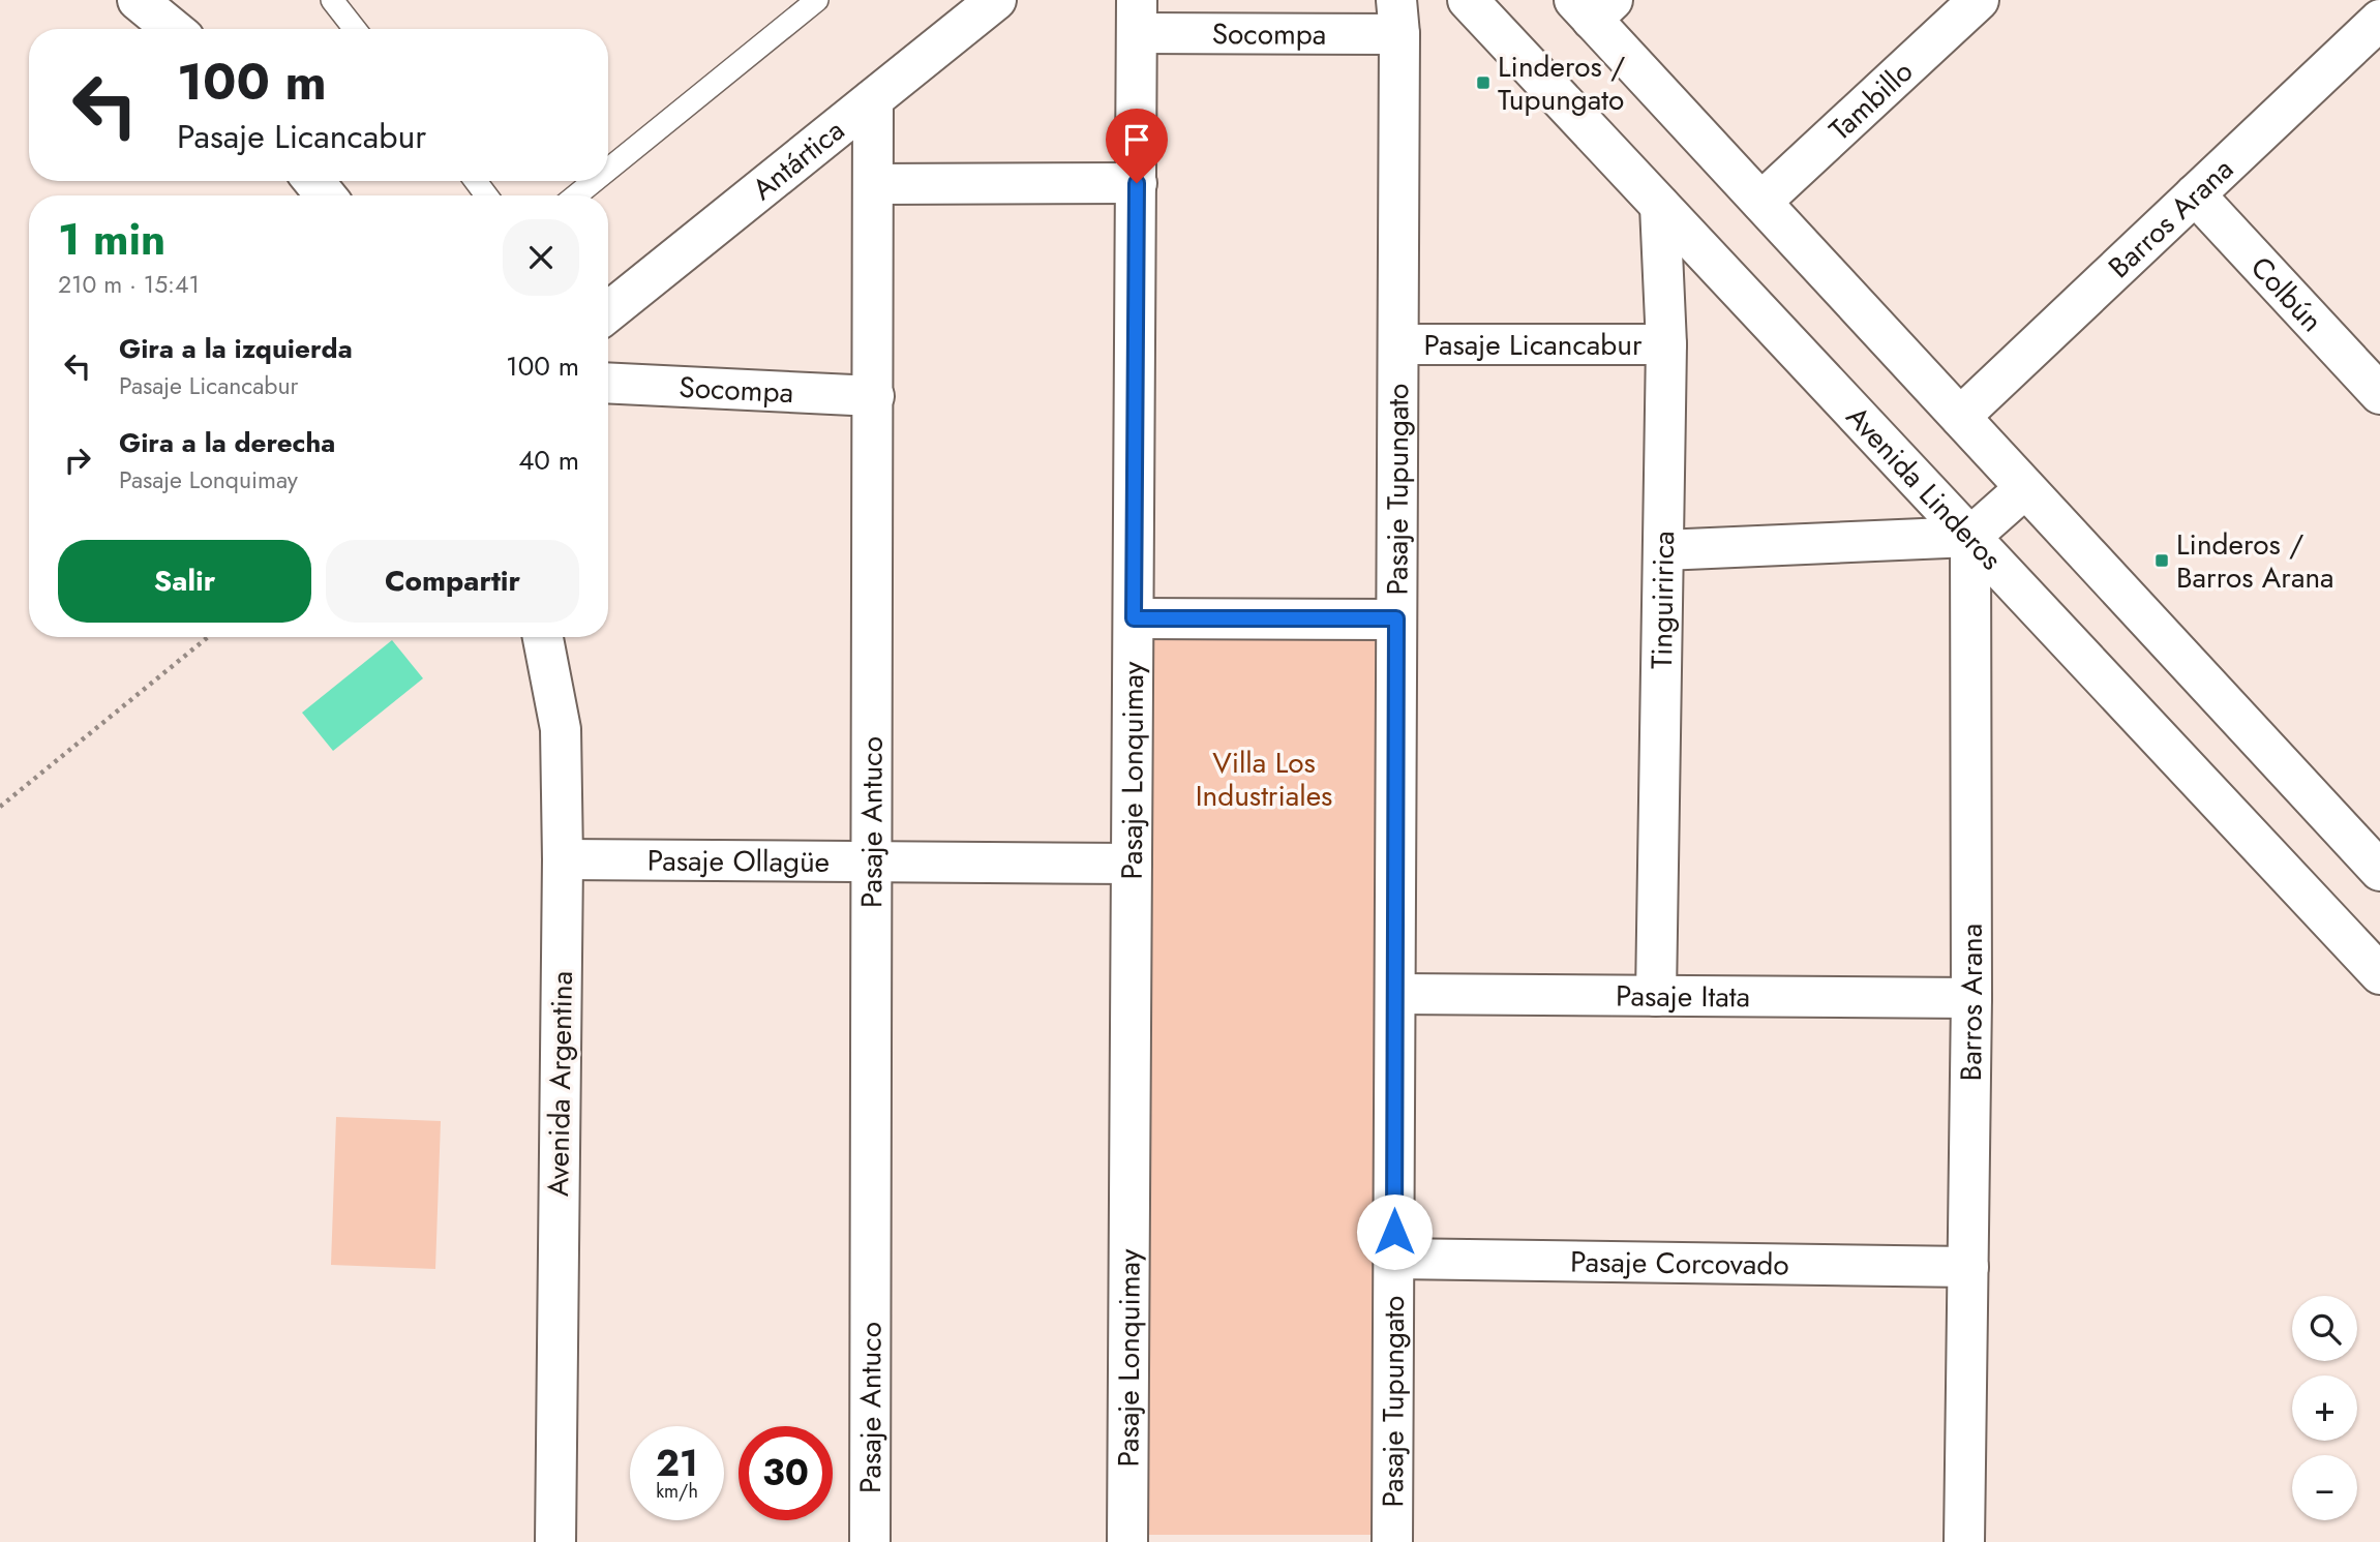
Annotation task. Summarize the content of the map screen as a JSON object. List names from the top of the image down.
{
  "streets": {
    "street": [
      "Socompa",
      "Tambillo",
      "Antártica",
      "Barros Arana",
      "Colbún",
      "Pasaje Licancabur",
      "Avenida Linderos",
      "Pasaje Tupungato",
      "Tinguiririca",
      "Pasaje Lonquimay",
      "Pasaje Antuco",
      "Pasaje Ollagüe",
      "Pasaje Itata",
      "Avenida Argentina",
      "Pasaje Corcovado"
    ]
  },
  "crossings": [
    ["Socompa", "Pasaje Tupungato"],
    ["Socompa", "Pasaje Lonquimay"],
    ["Socompa", "Pasaje Antuco"],
    ["Antártica", "Pasaje Antuco"],
    ["Barros Arana", "Colbún"],
    ["Barros Arana", "Avenida Linderos"],
    ["Barros Arana", "Pasaje Itata"],
    ["Barros Arana", "Pasaje Corcovado"],
    ["Pasaje Licancabur", "Pasaje Tupungato"],
    ["Pasaje Licancabur", "Tinguiririca"],
    ["Avenida Linderos", "Tinguiririca"],
    ["Pasaje Tupungato", "Pasaje Itata"],
    ["Pasaje Tupungato", "Pasaje Corcovado"],
    ["Tinguiririca", "Pasaje Itata"],
    ["Pasaje Lonquimay", "Pasaje Ollagüe"],
    ["Pasaje Antuco", "Pasaje Ollagüe"],
    ["Pasaje Ollagüe", "Avenida Argentina"]
  ],
  "parks": ["Villa Los Industriales"],
  "places": {
    "transit": ["Linderos / Tupungato", "Linderos / Barros Arana"]
  },
  "page": {
    "turn": ["100 m", "Pasaje Licancabur"],
    "heading": ["1 min", "210 m · 15:41"],
    "list": [
      {
        "name": "Gira a la izquierda",
        "note": "Pasaje Licancabur",
        "value": "100 m"
      },
      {
        "name": "Gira a la derecha",
        "note": "Pasaje Lonquimay",
        "value": "40 m"
      }
    ],
    "buttons": ["Salir", "Compartir"],
    "map_buttons": ["+", "−"],
    "speed": "21 km/h",
    "limit": "30"
  }
}
